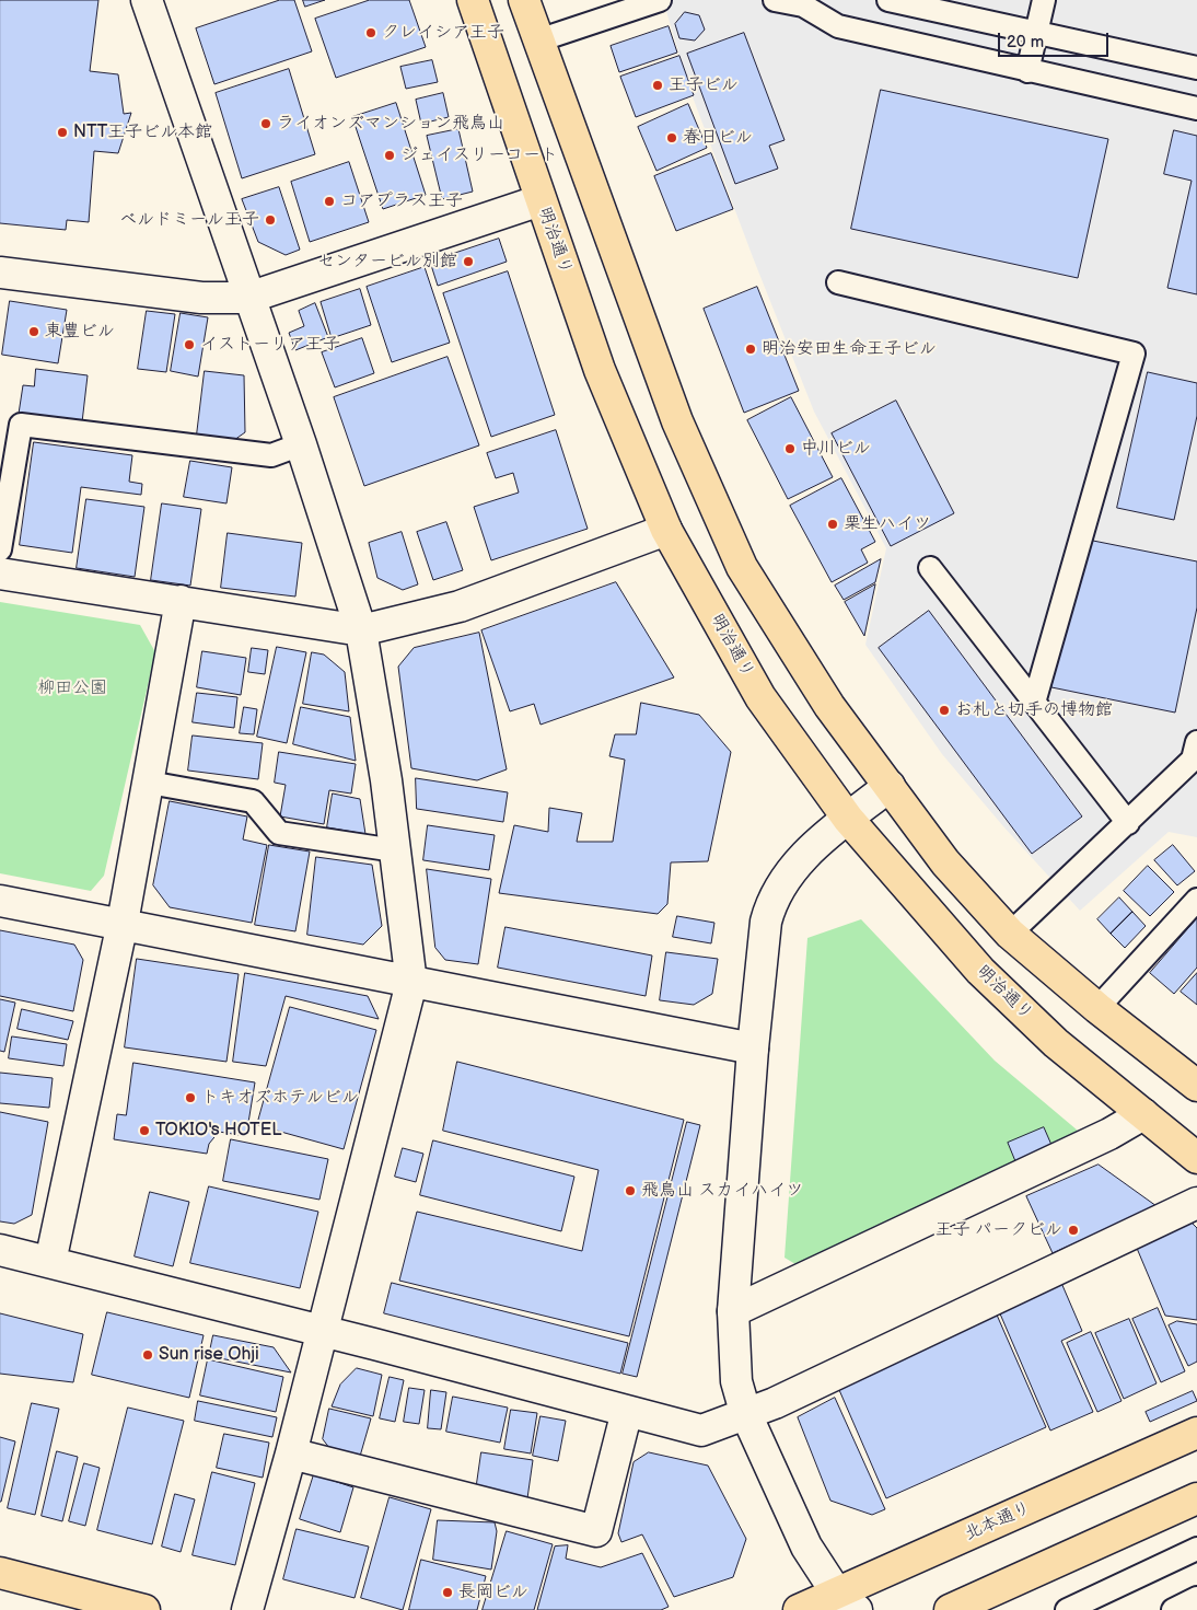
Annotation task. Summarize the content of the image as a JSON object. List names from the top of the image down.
{
  "streets": {
    "main road": ["明治通り", "北本通り"]
  },
  "parks": ["柳田公園"],
  "places": [
    "クレイシア王子",
    "王子ビル",
    "ライオンズマンション飛鳥山",
    "NTT王子ビル本館",
    "春日ビル",
    "ジェイスリーコート",
    "コアプラス王子",
    "ベルドミール王子",
    "センタービル別館",
    "東豊ビル",
    "イストーリア王子",
    "明治安田生命王子ビル",
    "中川ビル",
    "栗生ハイツ",
    "お札と切手の博物館",
    "トキオズホテルビル",
    "TOKIO's HOTEL",
    "飛鳥山 スカイハイツ",
    "王子 パークビル",
    "Sun rise Ohji",
    "長岡ビル"
  ],
  "scale_bar": "20 m"
}
